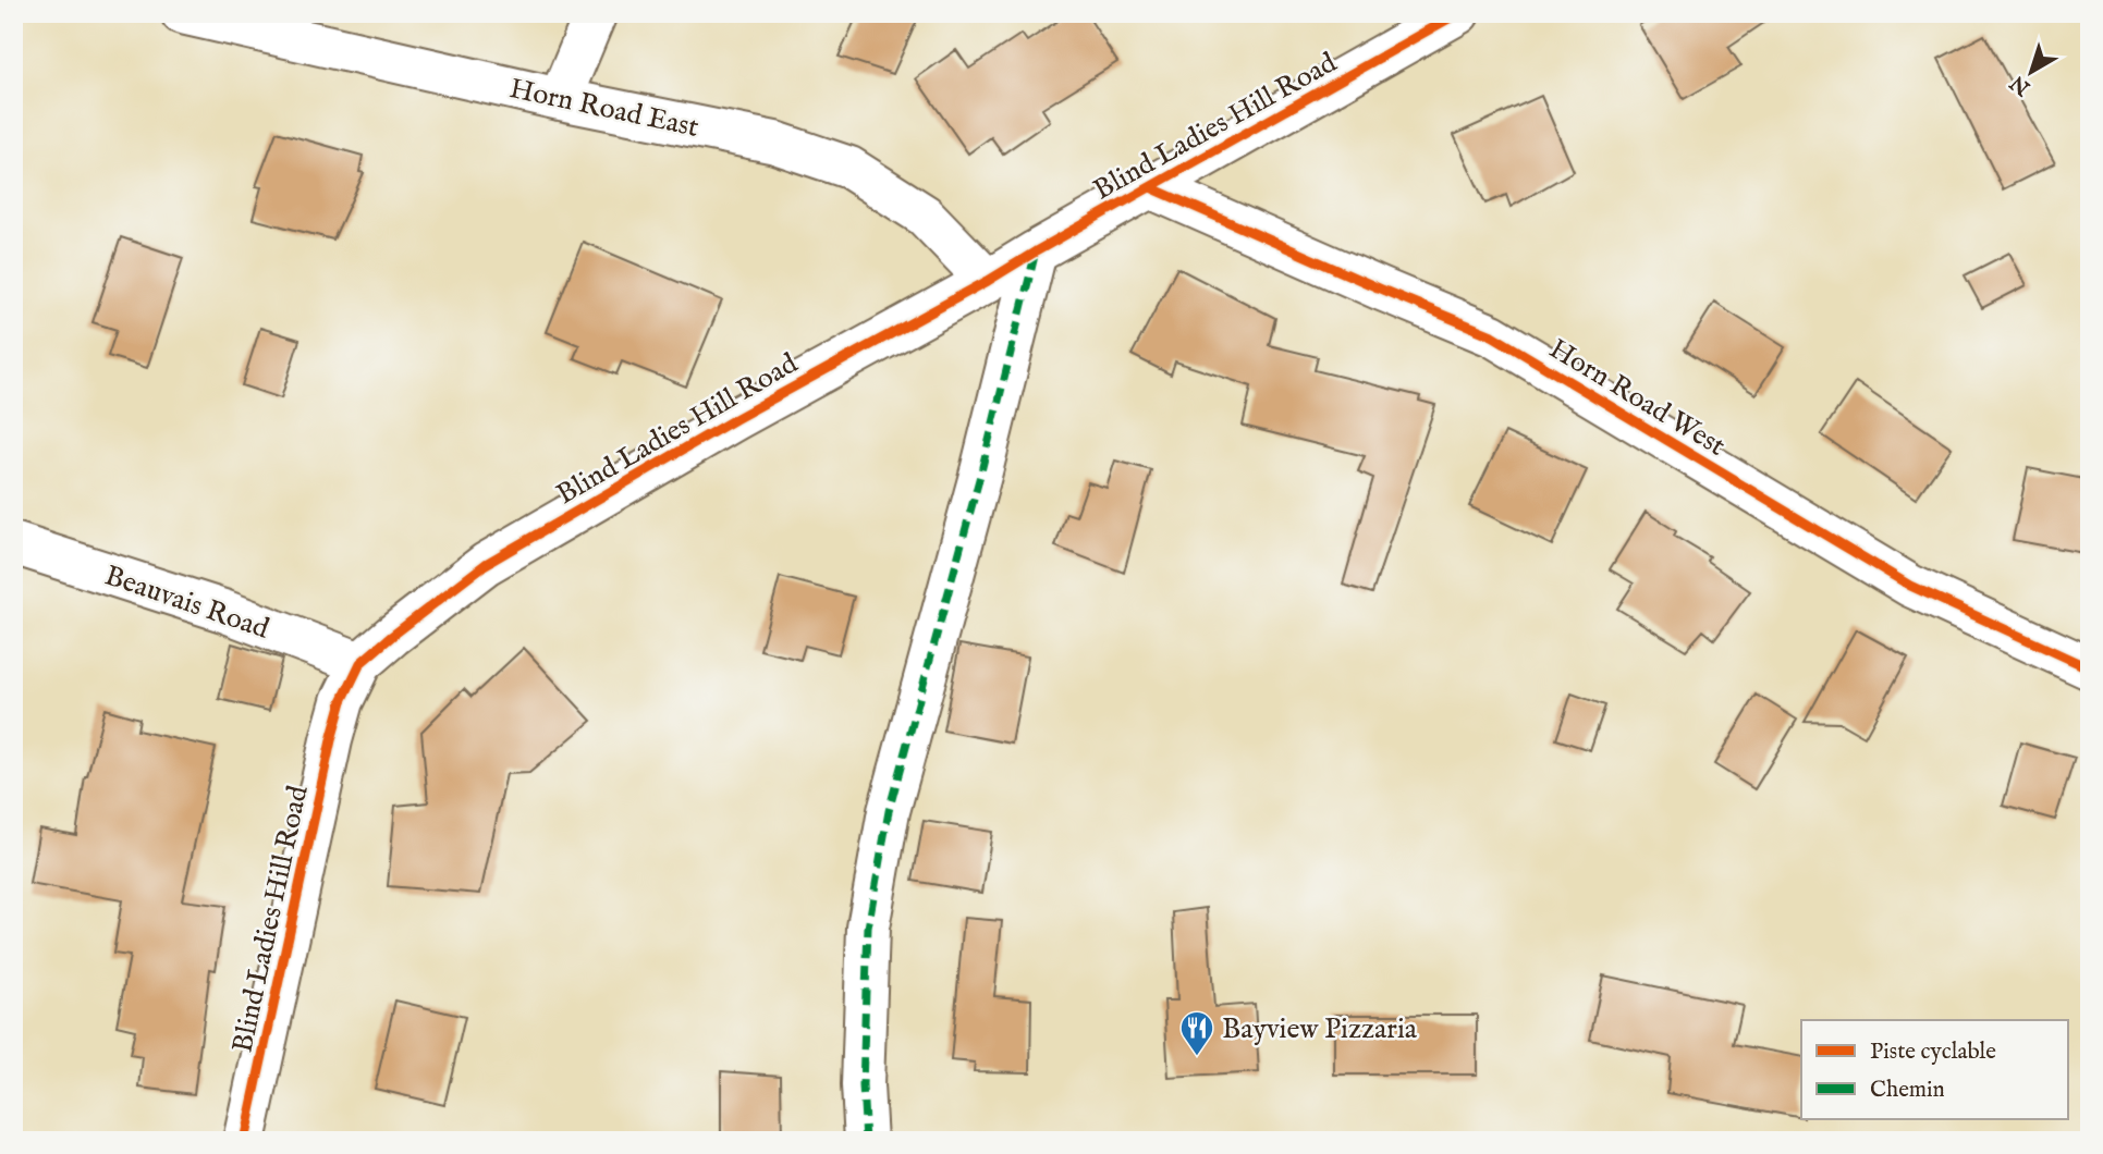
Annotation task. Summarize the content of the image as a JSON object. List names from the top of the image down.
{
  "streets": {
    "street": [
      "Horn Road East",
      "Blind Ladies Hill Road",
      "Horn Road West",
      "Beauvais Road"
    ]
  },
  "crossings": [
    ["Horn Road East", "Blind Ladies Hill Road"],
    ["Blind Ladies Hill Road", "Horn Road West"],
    ["Blind Ladies Hill Road", "Beauvais Road"]
  ],
  "places": {
    "restaurant": ["Bayview Pizzaria"]
  },
  "legend": ["Piste cyclable", "Chemin"],
  "north": "bottom left"
}
